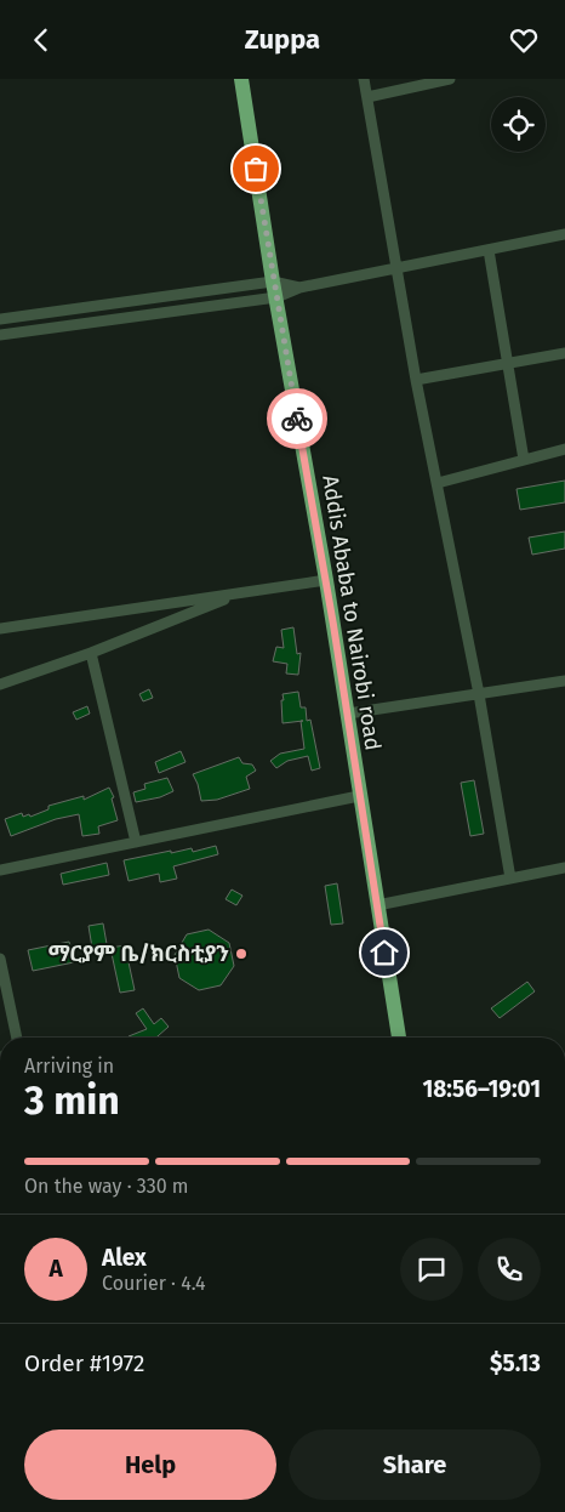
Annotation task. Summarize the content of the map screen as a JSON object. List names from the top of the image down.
{
  "streets": {
    "highway": ["Addis Ababa to Nairobi road"]
  },
  "places": ["ማርያም ቤ/ክርስቲያን"],
  "page": {
    "header": "Zuppa",
    "heading": ["3 min", "Arriving in", "18:56–19:01"],
    "panel": [
      "Alex",
      "Courier · 4.4",
      "Order #1972",
      "$5.13"
    ],
    "bar": "On the way · 330 m",
    "round": "A",
    "buttons": ["Help", "Share"]
  }
}
